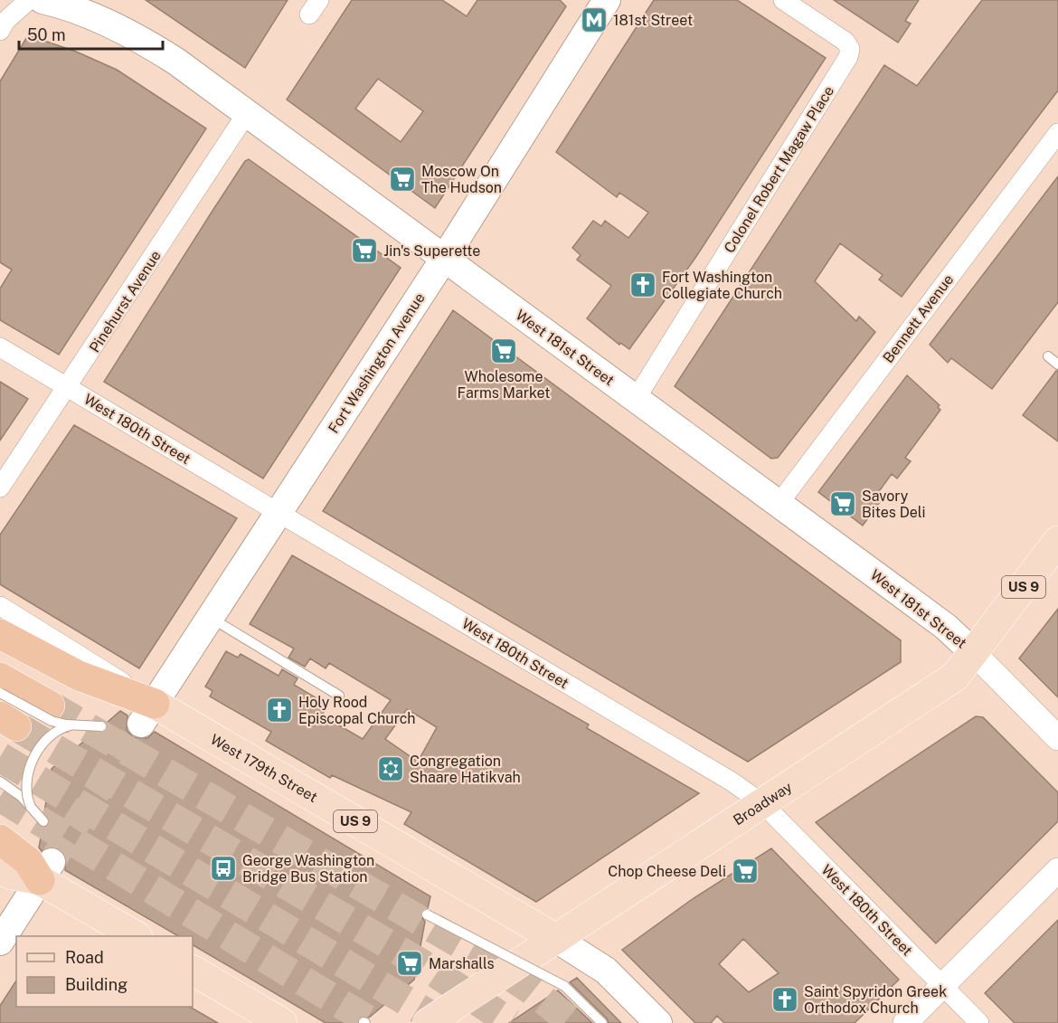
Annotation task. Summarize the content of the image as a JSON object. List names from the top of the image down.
{
  "streets": {
    "highway": ["US 9"],
    "main road": [
      "West 181st Street",
      "Fort Washington Avenue",
      "West 179th Street",
      "Broadway"
    ],
    "street": [
      "Colonel Robert Magaw Place",
      "Pinehurst Avenue",
      "Bennett Avenue",
      "West 180th Street"
    ]
  },
  "crossings": [
    ["Colonel Robert Magaw Place", "West 181st Street"],
    ["Pinehurst Avenue", "West 181st Street"],
    ["Pinehurst Avenue", "West 180th Street"],
    ["Bennett Avenue", "West 181st Street"],
    ["West 181st Street", "Fort Washington Avenue"],
    ["West 181st Street", "Broadway"],
    ["Fort Washington Avenue", "West 180th Street"],
    ["Fort Washington Avenue", "US 9"],
    ["Fort Washington Avenue", "West 179th Street"],
    ["West 180th Street", "Broadway"],
    ["US 9", "West 179th Street"],
    ["West 179th Street", "Broadway"]
  ],
  "places": {
    "metro station": ["181st Street"],
    "supermarket": [
      "Moscow On The Hudson",
      "Jin's Superette",
      "Wholesome Farms Market",
      "Savory Bites Deli",
      "Chop Cheese Deli",
      "Marshalls"
    ],
    "church": ["Fort Washington Collegiate Church", "Holy Rood Episcopal Church", "Saint Spyridon Greek Orthodox Church"],
    "synagogue": ["Congregation Shaare Hatikvah"],
    "bus stop": ["George Washington Bridge Bus Station"]
  },
  "legend": ["Road", "Building"],
  "scale_bar": "50 m"
}
